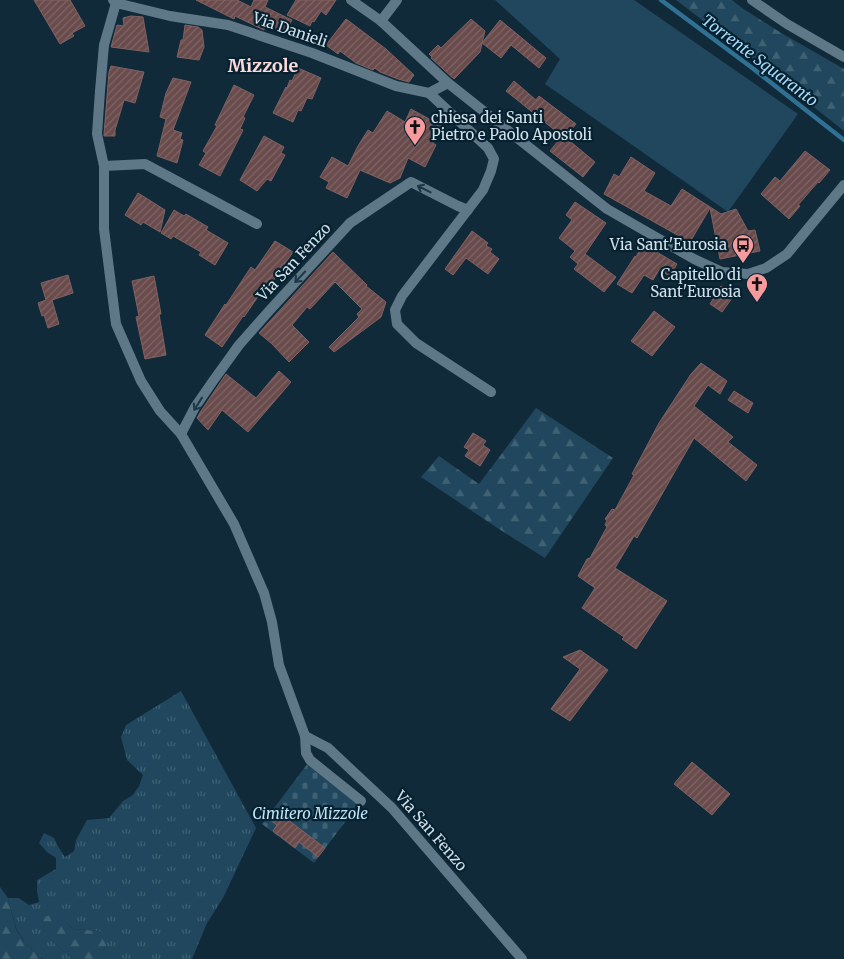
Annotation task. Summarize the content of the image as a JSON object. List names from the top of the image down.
{
  "streets": {
    "street": ["Via Danieli", "Via San Fenzo"]
  },
  "crossings": [
    ["Via Danieli", "Via San Fenzo"]
  ],
  "one_way": ["Via San Fenzo"],
  "districts": ["Mizzole"],
  "water": ["Torrente Squaranto"],
  "parks": ["Cimitero Mizzole"],
  "places": {
    "church": ["chiesa dei Santi Pietro e Paolo Apostoli", "Capitello di Sant'Eurosia"],
    "bus stop": ["Via Sant'Eurosia"]
  }
}
